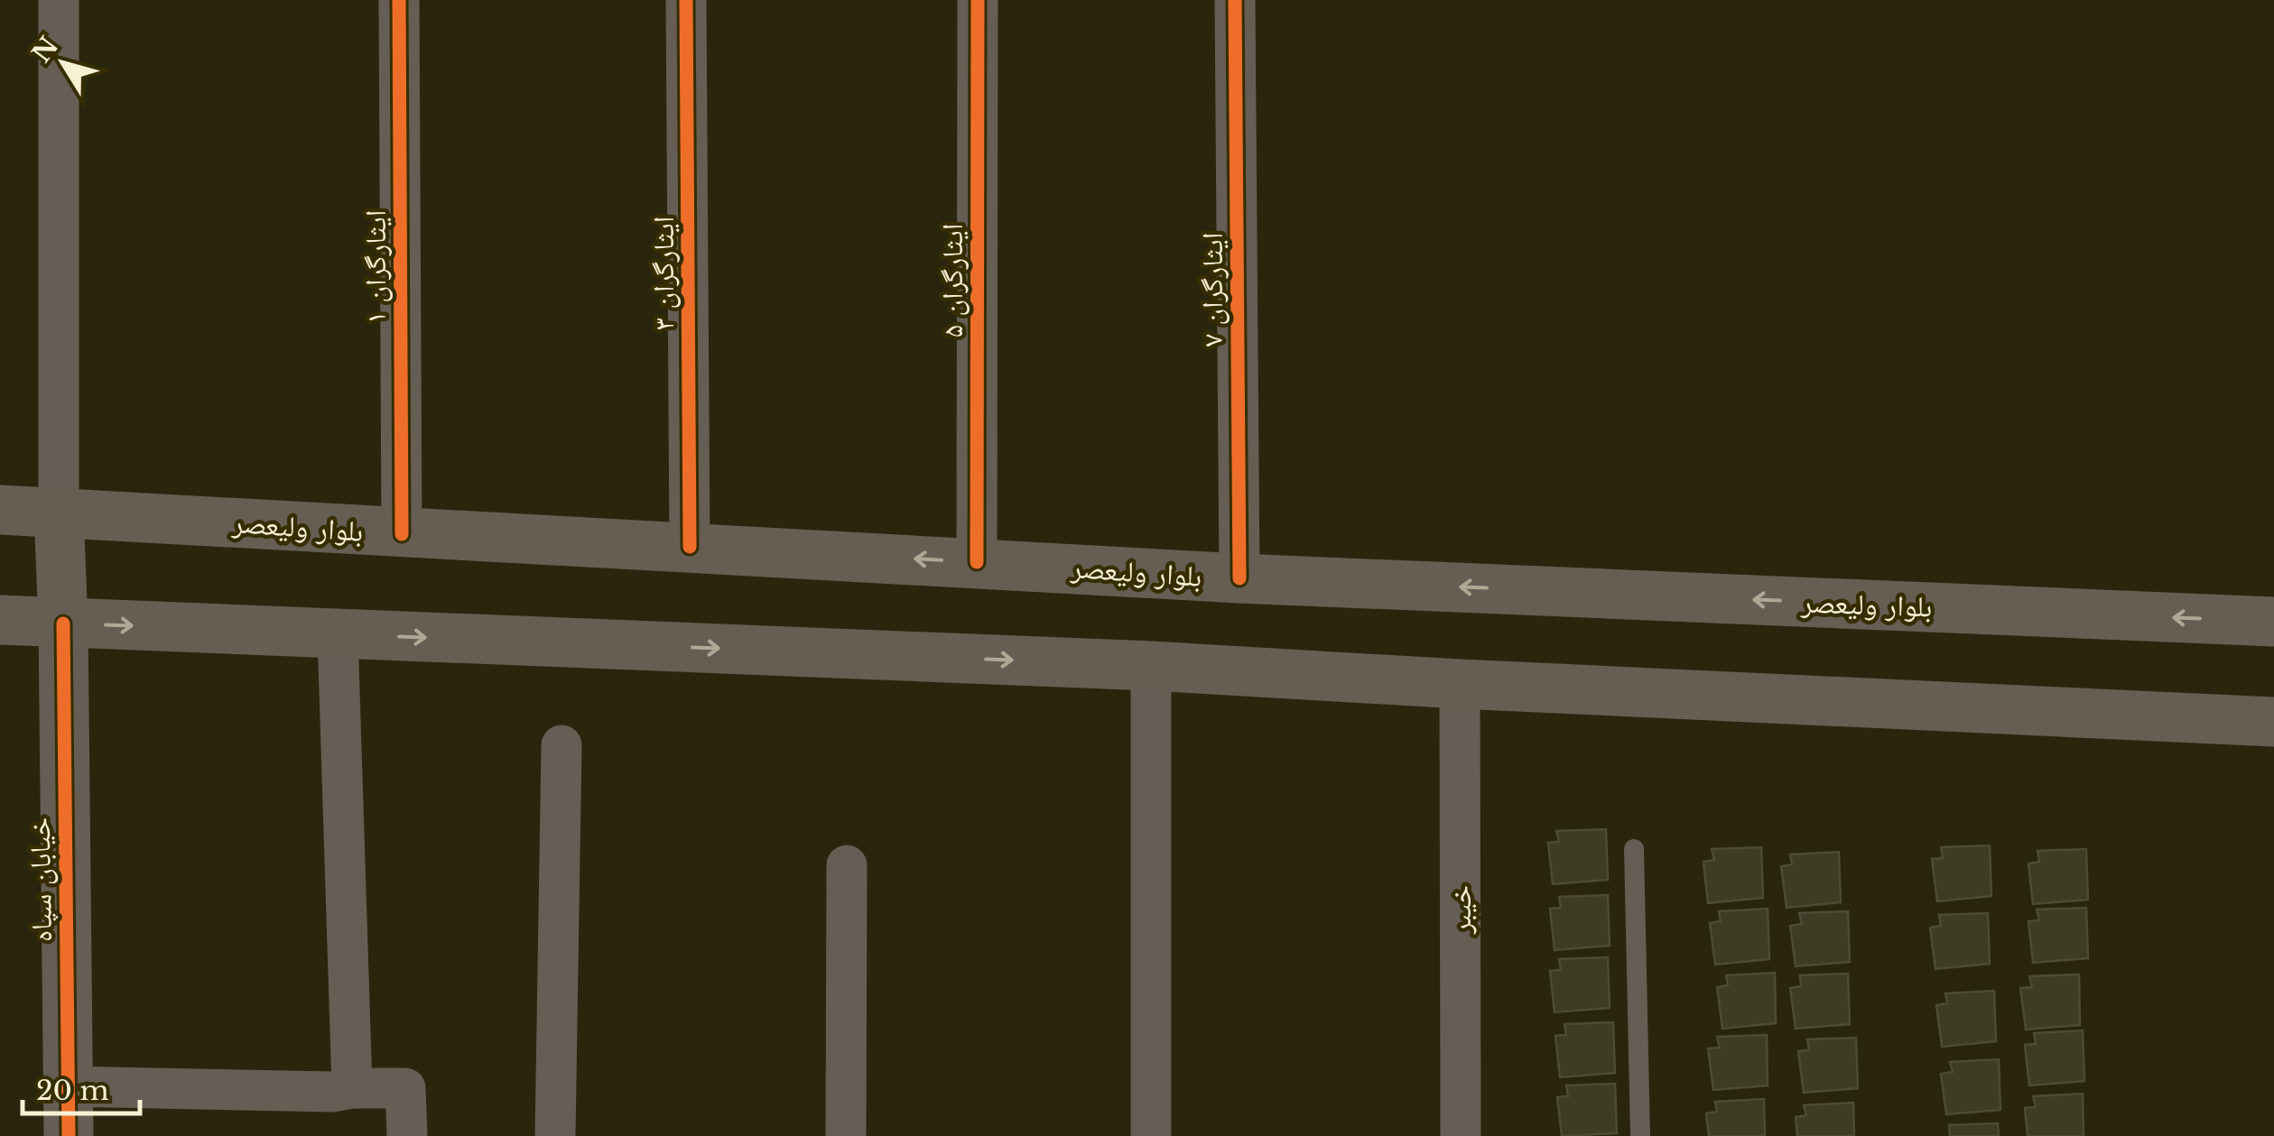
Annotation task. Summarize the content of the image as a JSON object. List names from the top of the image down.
{
  "streets": {
    "main road": ["بلوار ولیعصر"],
    "street": [
      "ایثارگران ۱",
      "ایثارگران ۳",
      "ایثارگران ۵",
      "ایثارگران ۷",
      "خیابان سپاه",
      "خیبر"
    ]
  },
  "crossings": [
    ["ایثارگران ۱", "بلوار ولیعصر"],
    ["ایثارگران ۳", "بلوار ولیعصر"],
    ["ایثارگران ۵", "بلوار ولیعصر"],
    ["ایثارگران ۷", "بلوار ولیعصر"]
  ],
  "scale_bar": "20 m",
  "north": "top left"
}
